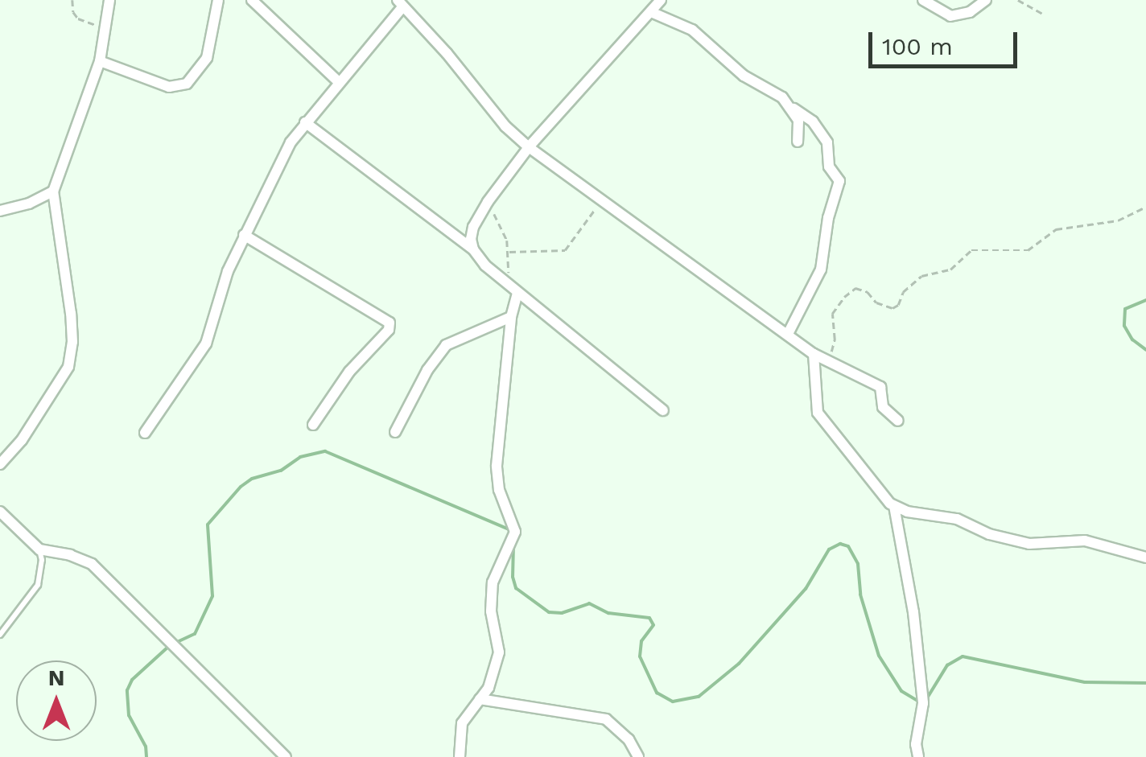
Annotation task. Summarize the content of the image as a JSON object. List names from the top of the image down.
{
  "scale_bar": "100 m",
  "north": "top"
}
